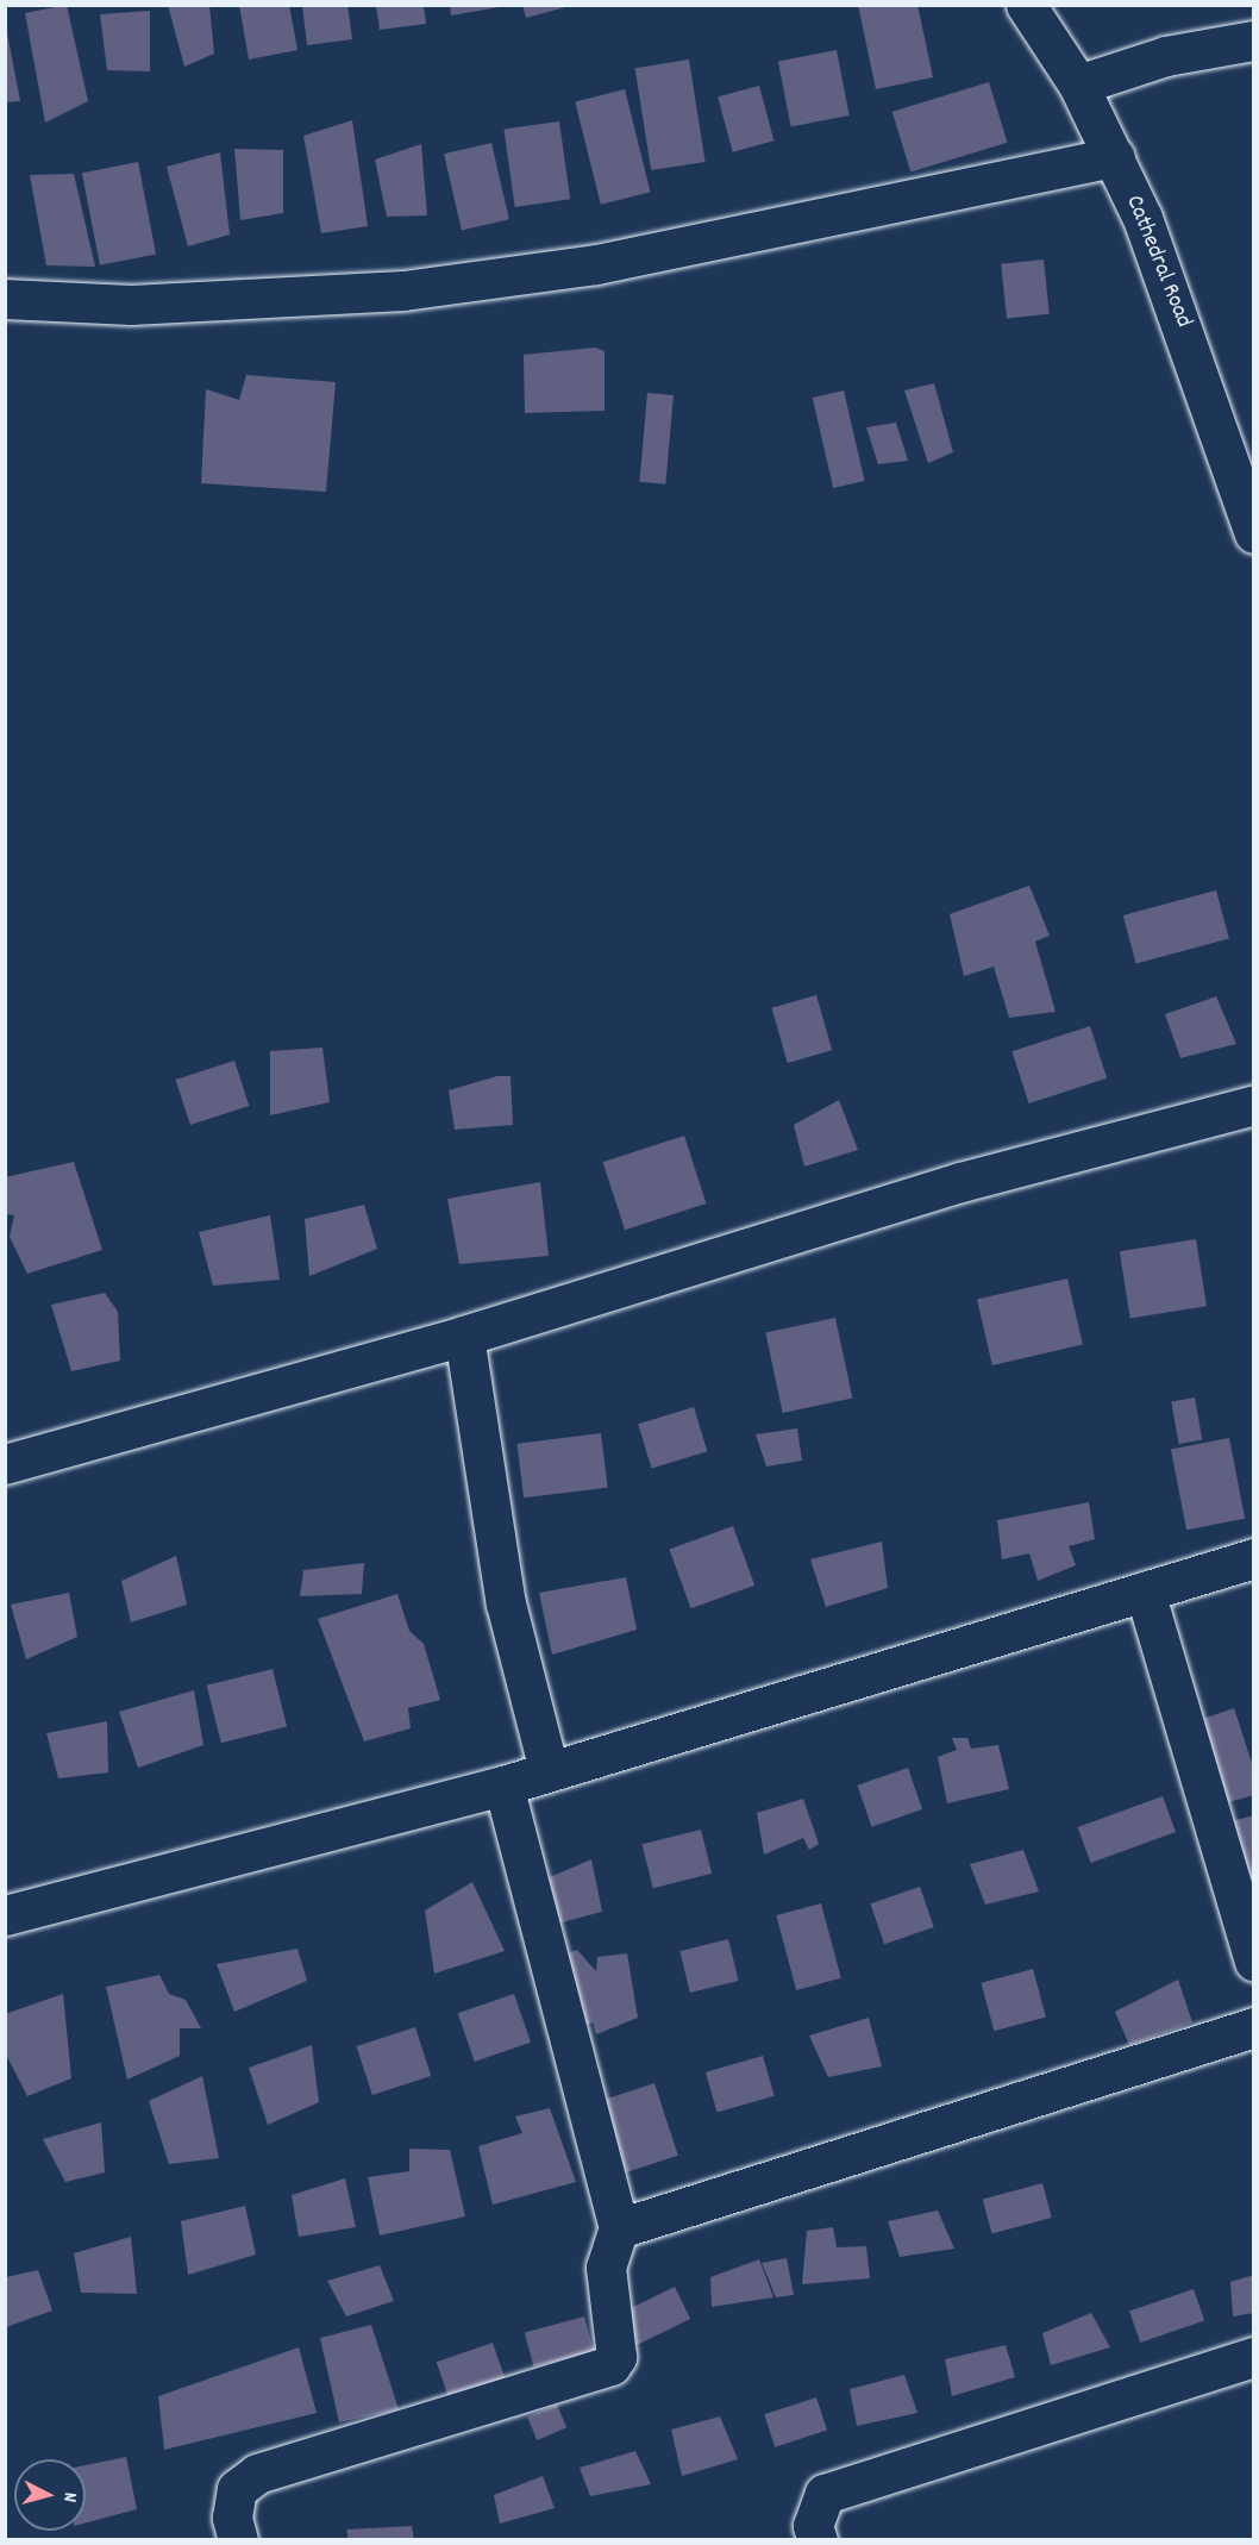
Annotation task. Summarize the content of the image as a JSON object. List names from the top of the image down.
{
  "streets": {
    "street": ["Cathedral Road"]
  },
  "north": "right"
}
